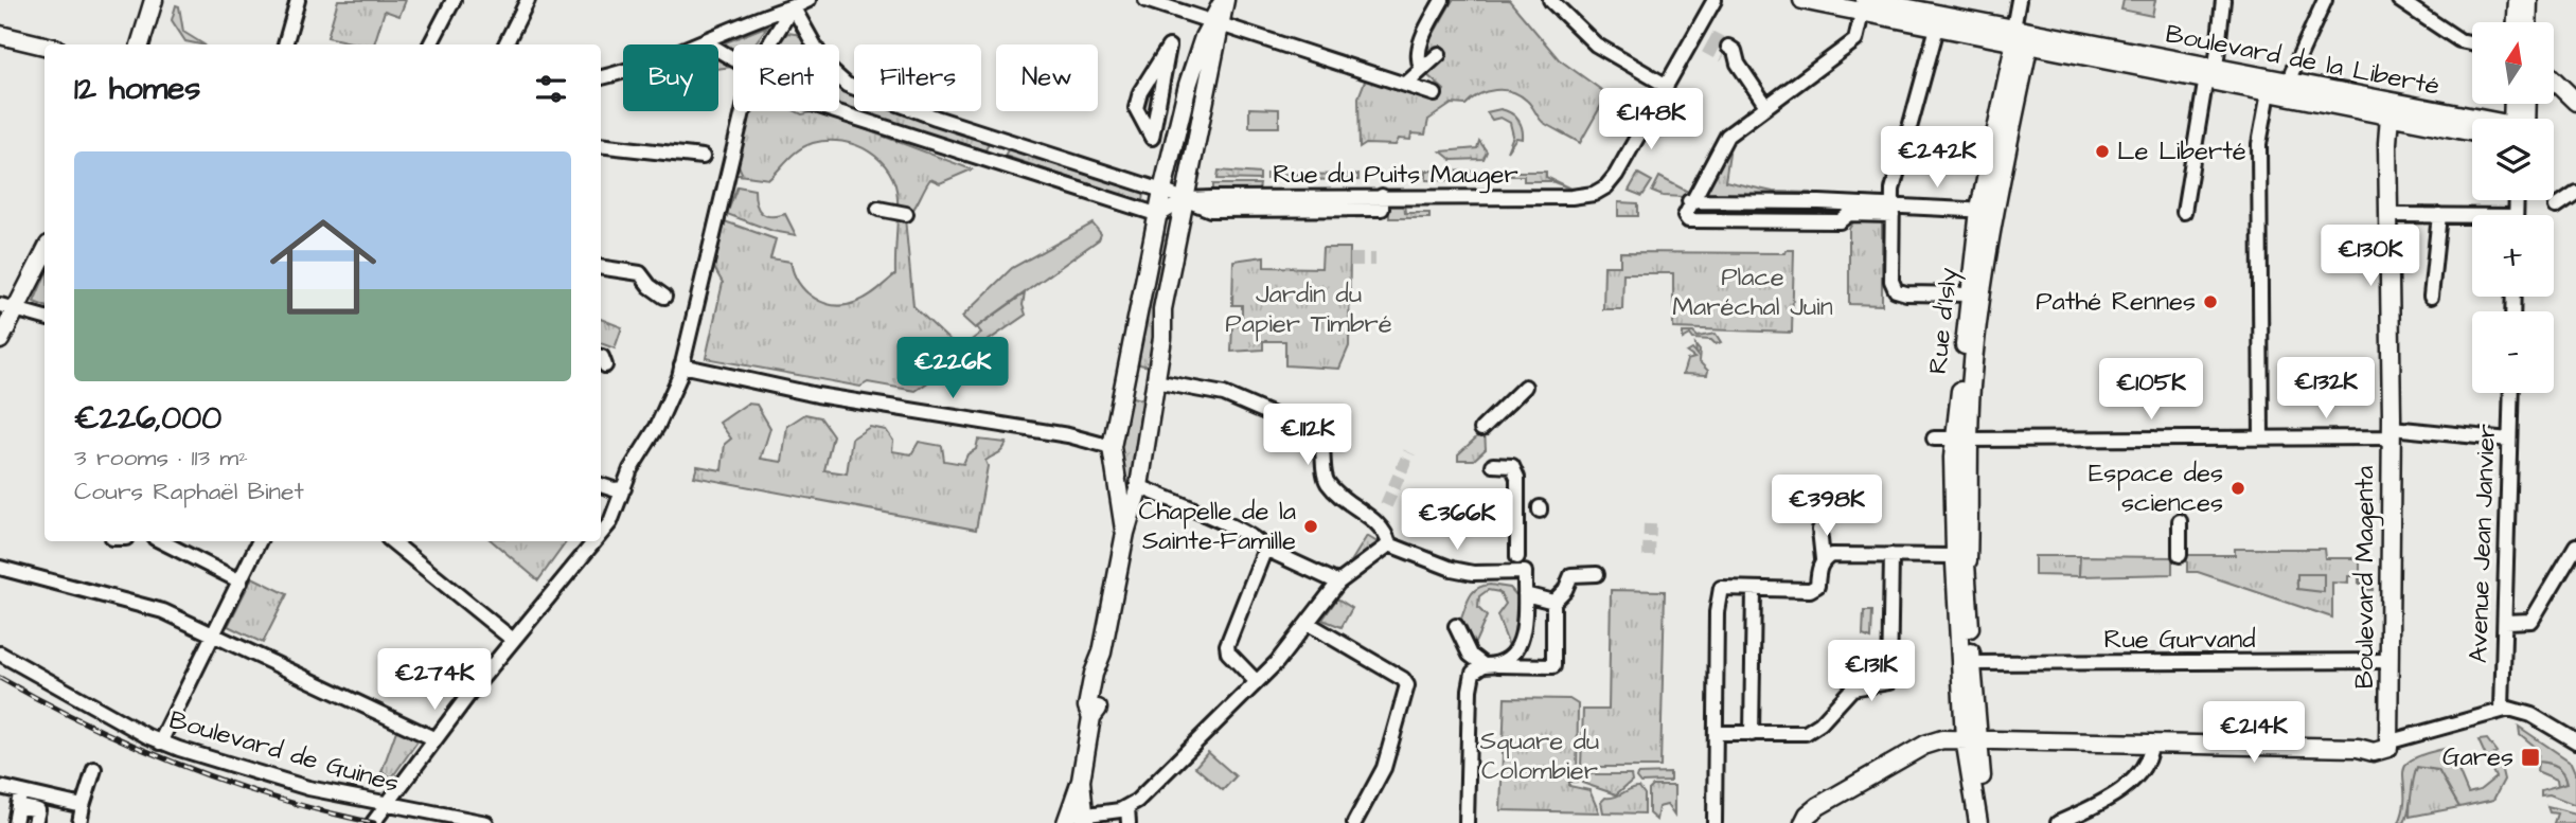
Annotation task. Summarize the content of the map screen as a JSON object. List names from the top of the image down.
{
  "streets": {
    "main road": ["Boulevard de la Liberté", "Rue d'Isly", "Boulevard Magenta"],
    "street": [
      "Rue du Puits Mauger",
      "Avenue Jean Janvier",
      "Rue Gurvand",
      "Boulevard de Guines"
    ]
  },
  "crossings": [
    ["Boulevard de la Liberté", "Rue d'Isly"],
    ["Boulevard de la Liberté", "Boulevard Magenta"],
    ["Boulevard Magenta", "Rue Gurvand"]
  ],
  "parks": ["Place Maréchal Juin", "Jardin du Papier Timbré", "Square du Colombier"],
  "places": {
    "other": [
      "Le Liberté",
      "Pathé Rennes",
      "Espace des sciences",
      "Chapelle de la Sainte-Famille"
    ],
    "transit": ["Gares"]
  },
  "north": "top",
  "page": {
    "map_buttons": ["+", "−"],
    "chip": [
      "Buy",
      "Rent",
      "Filters",
      "New"
    ],
    "heading": "12 homes",
    "price": [
      "€148K",
      "€242K",
      "€130K",
      "€226K",
      "€132K",
      "€105K",
      "€112K",
      "€398K",
      "€366K",
      "€131K",
      "€274K",
      "€214K"
    ],
    "list": [
      {
        "name": "€226,000",
        "note": "3 rooms · 113 m² · Cours Raphaël Binet"
      }
    ]
  }
}
